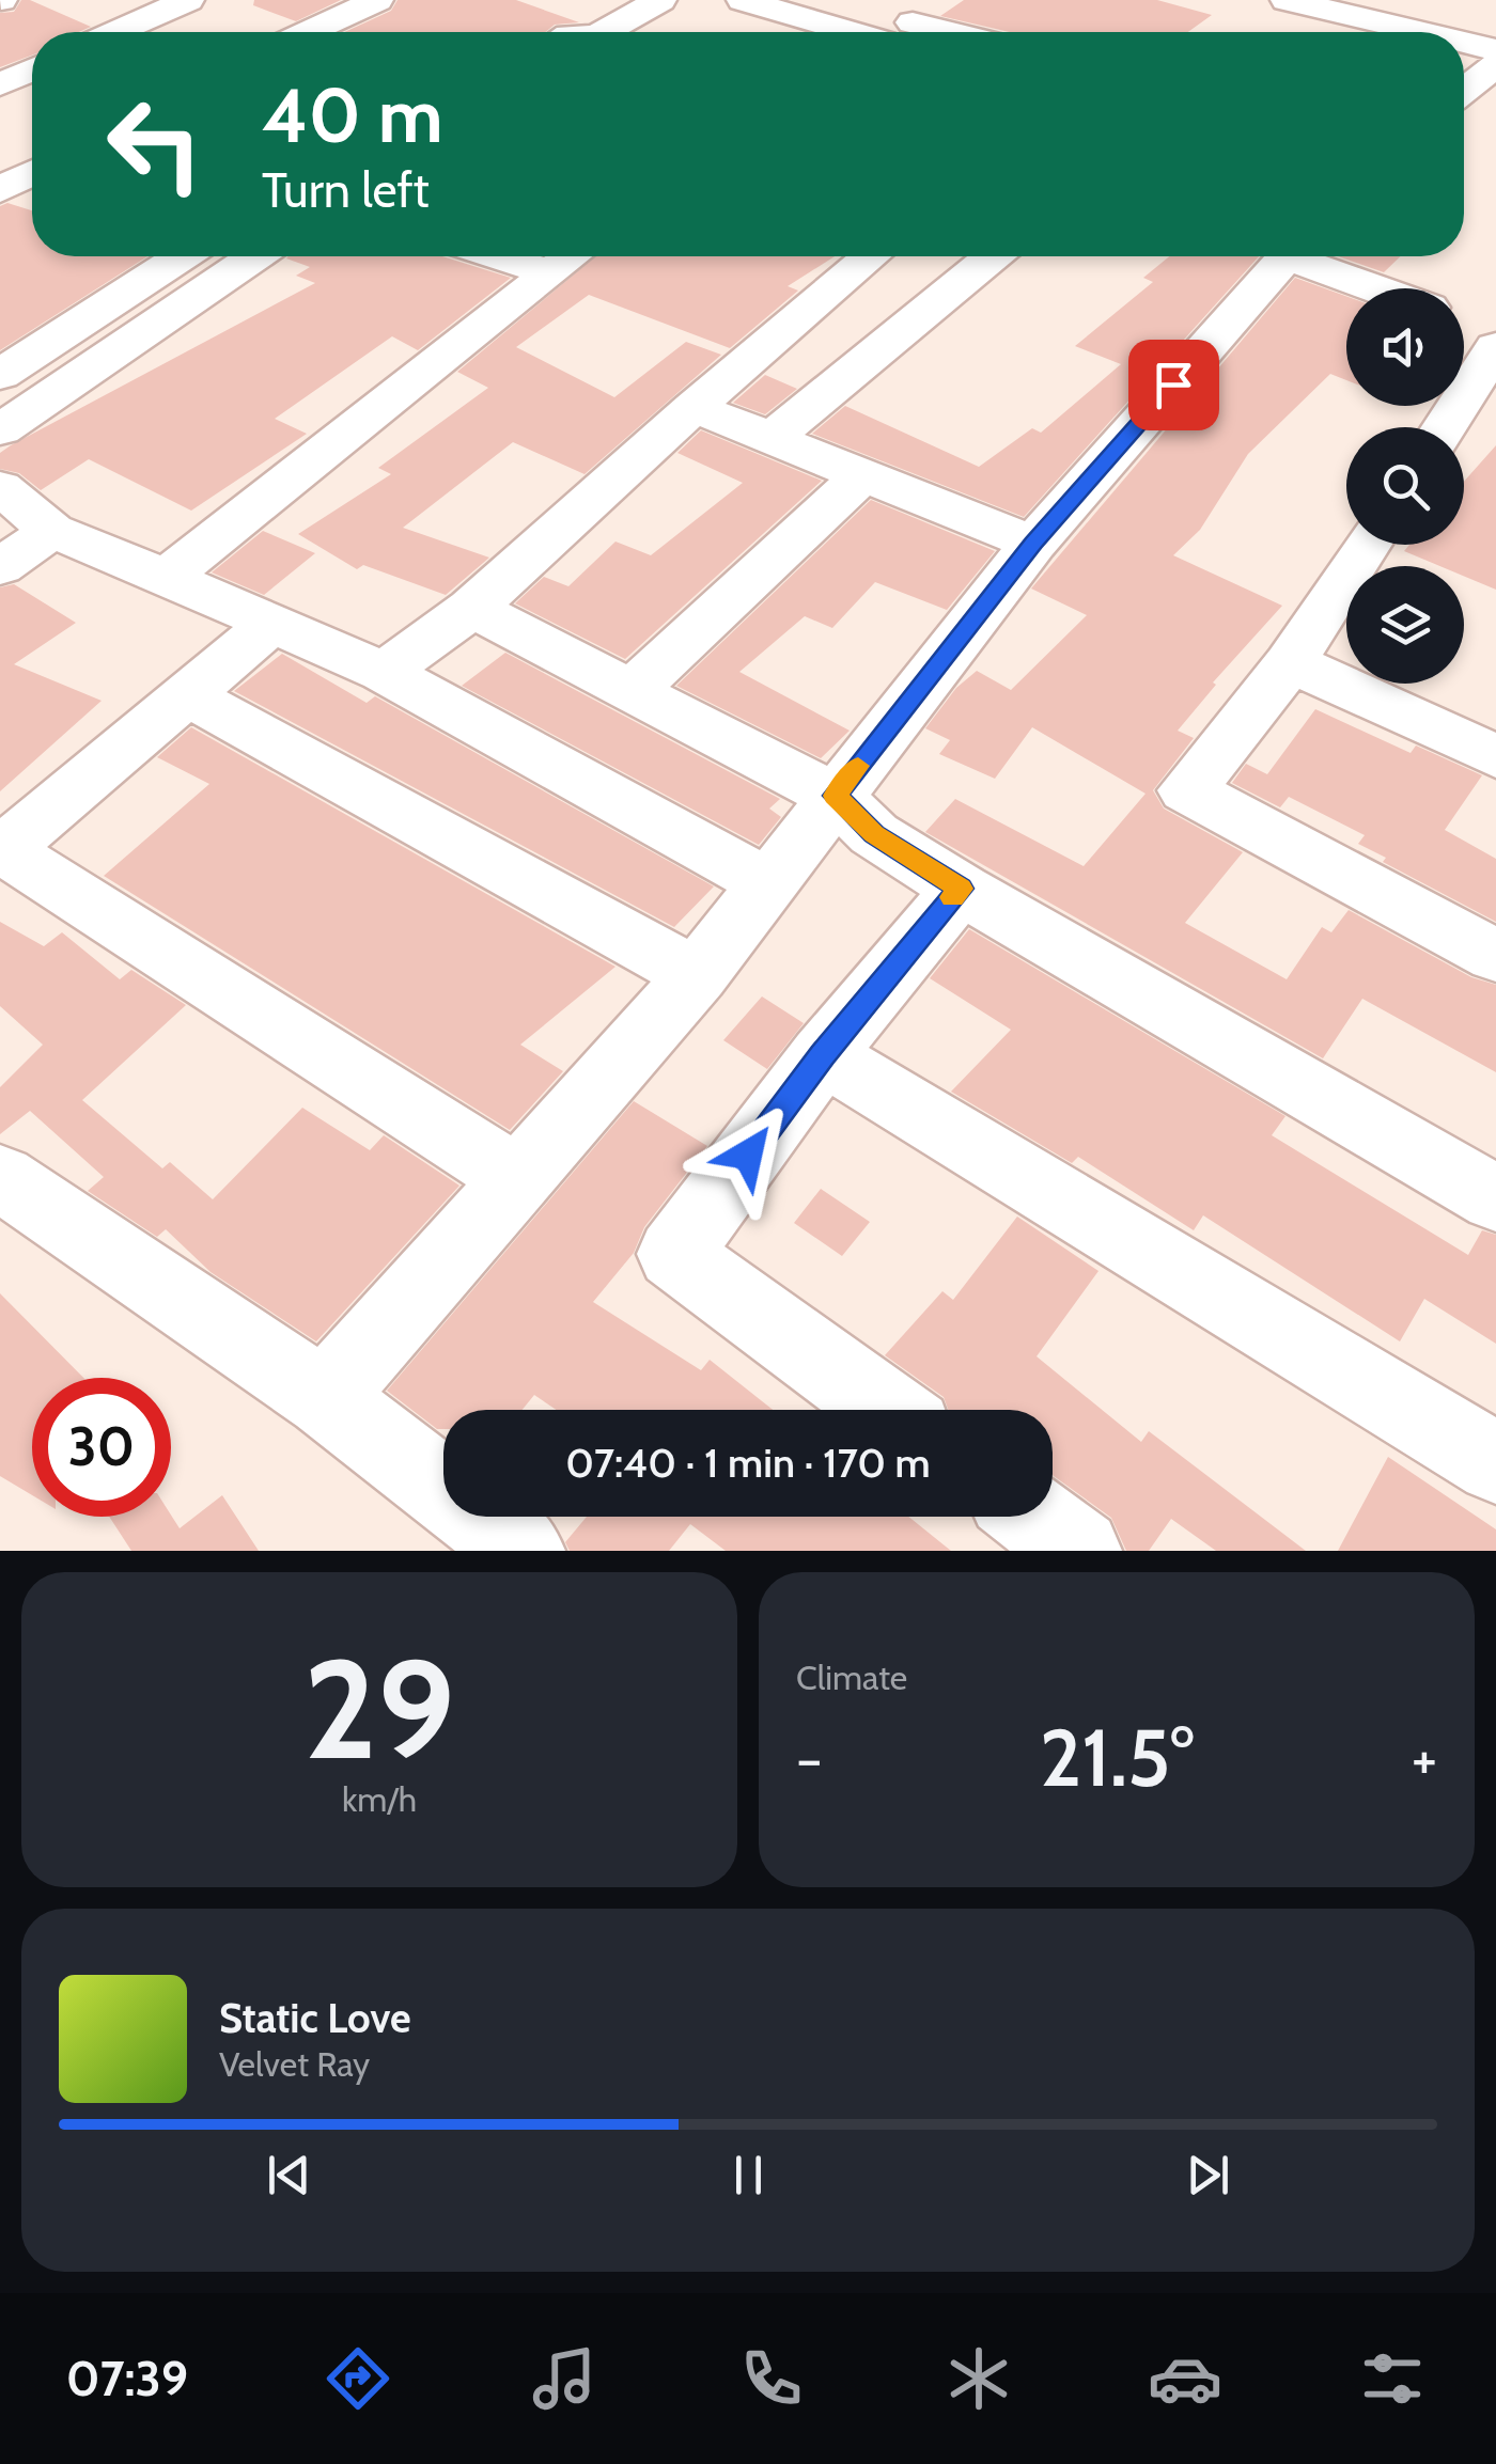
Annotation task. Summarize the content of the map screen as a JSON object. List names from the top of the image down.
{
  "page": {
    "turn": ["40 m", "Turn left"],
    "limit": "30",
    "trip": "07:40 · 1 min · 170 m",
    "tile": [
      ["29", "km/h"],
      "Climate"
    ],
    "heat": ["−", "21.5°", "+"],
    "song": ["Static Love", "Velvet Ray"],
    "tabs": "07:39"
  }
}
